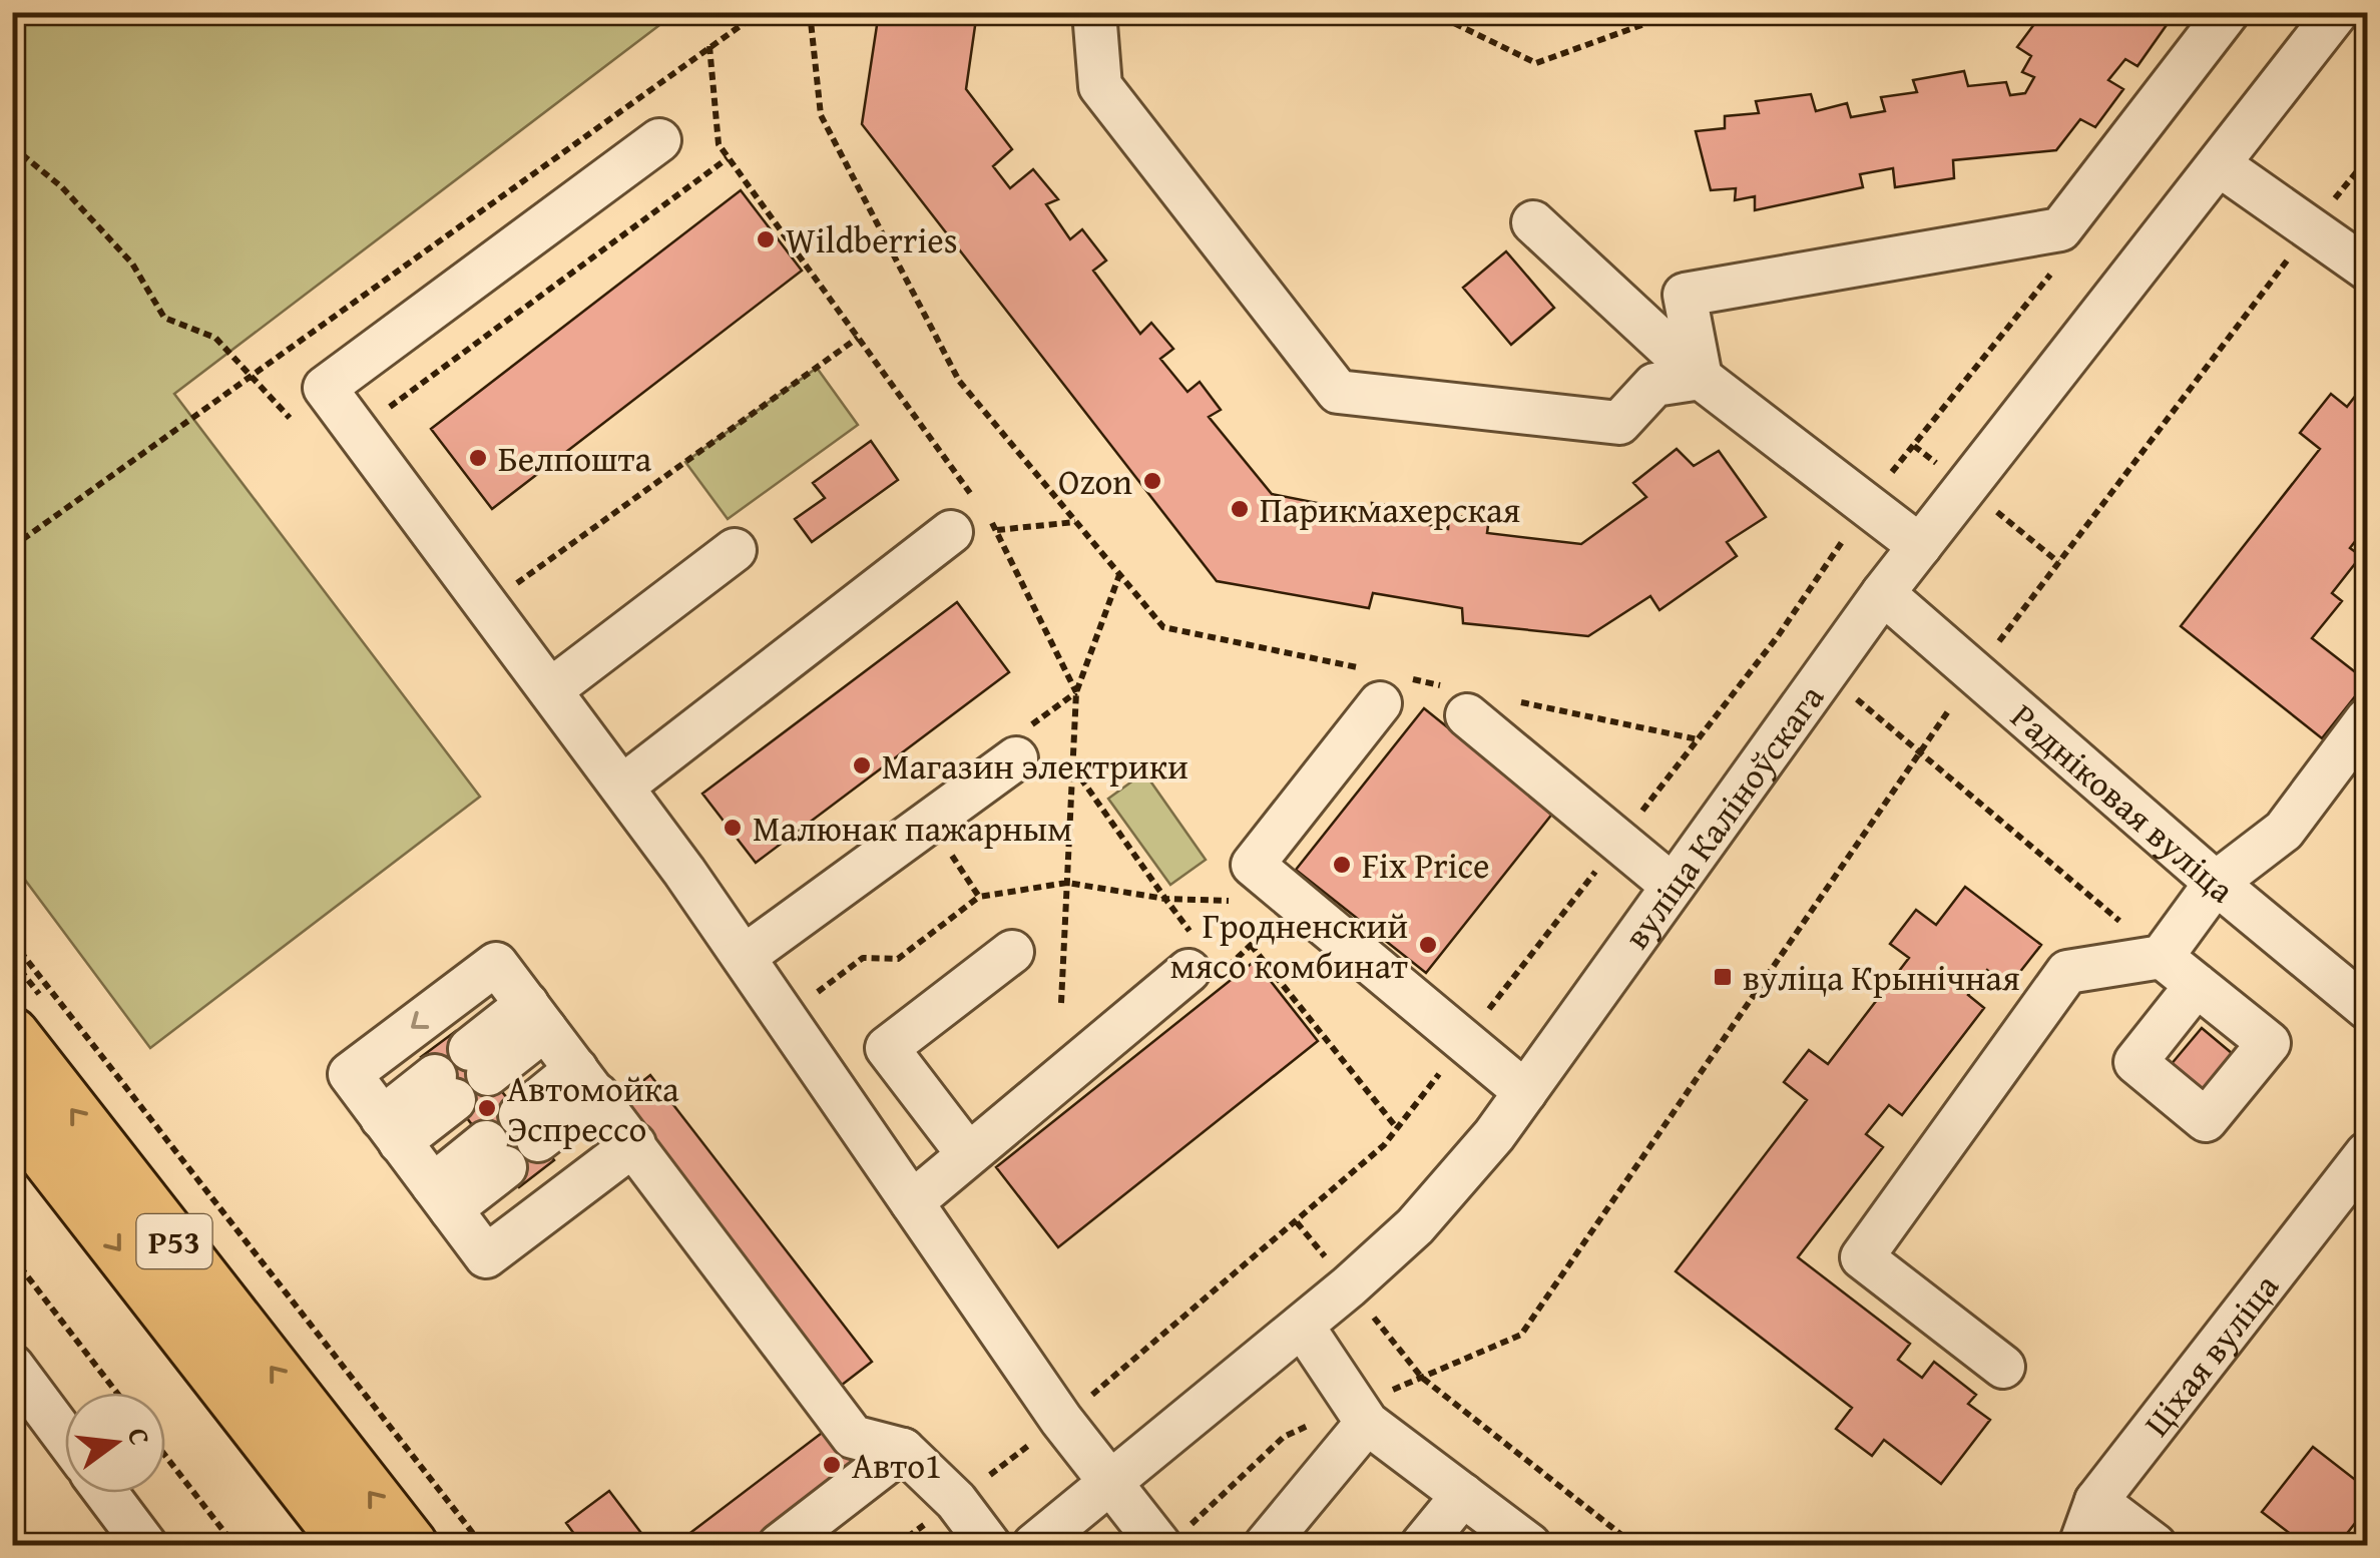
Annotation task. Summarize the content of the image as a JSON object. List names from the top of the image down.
{
  "streets": {
    "main road": ["Р53"],
    "street": ["Радніковая вуліца", "вуліца Каліноўскага", "Ціхая вуліца"]
  },
  "crossings": [
    ["Радніковая вуліца", "вуліца Каліноўскага"]
  ],
  "places": {
    "other": [
      "Wildberries",
      "Белпошта",
      "Ozon",
      "Парикмахерская",
      "Магазин электрики",
      "Малюнак пажарным",
      "Fix Price",
      "Гродненский мясо комбинат",
      "Автомойка Эспрессо",
      "Авто1"
    ],
    "transit": ["вуліца Крынічная"]
  },
  "north": "right"
}
